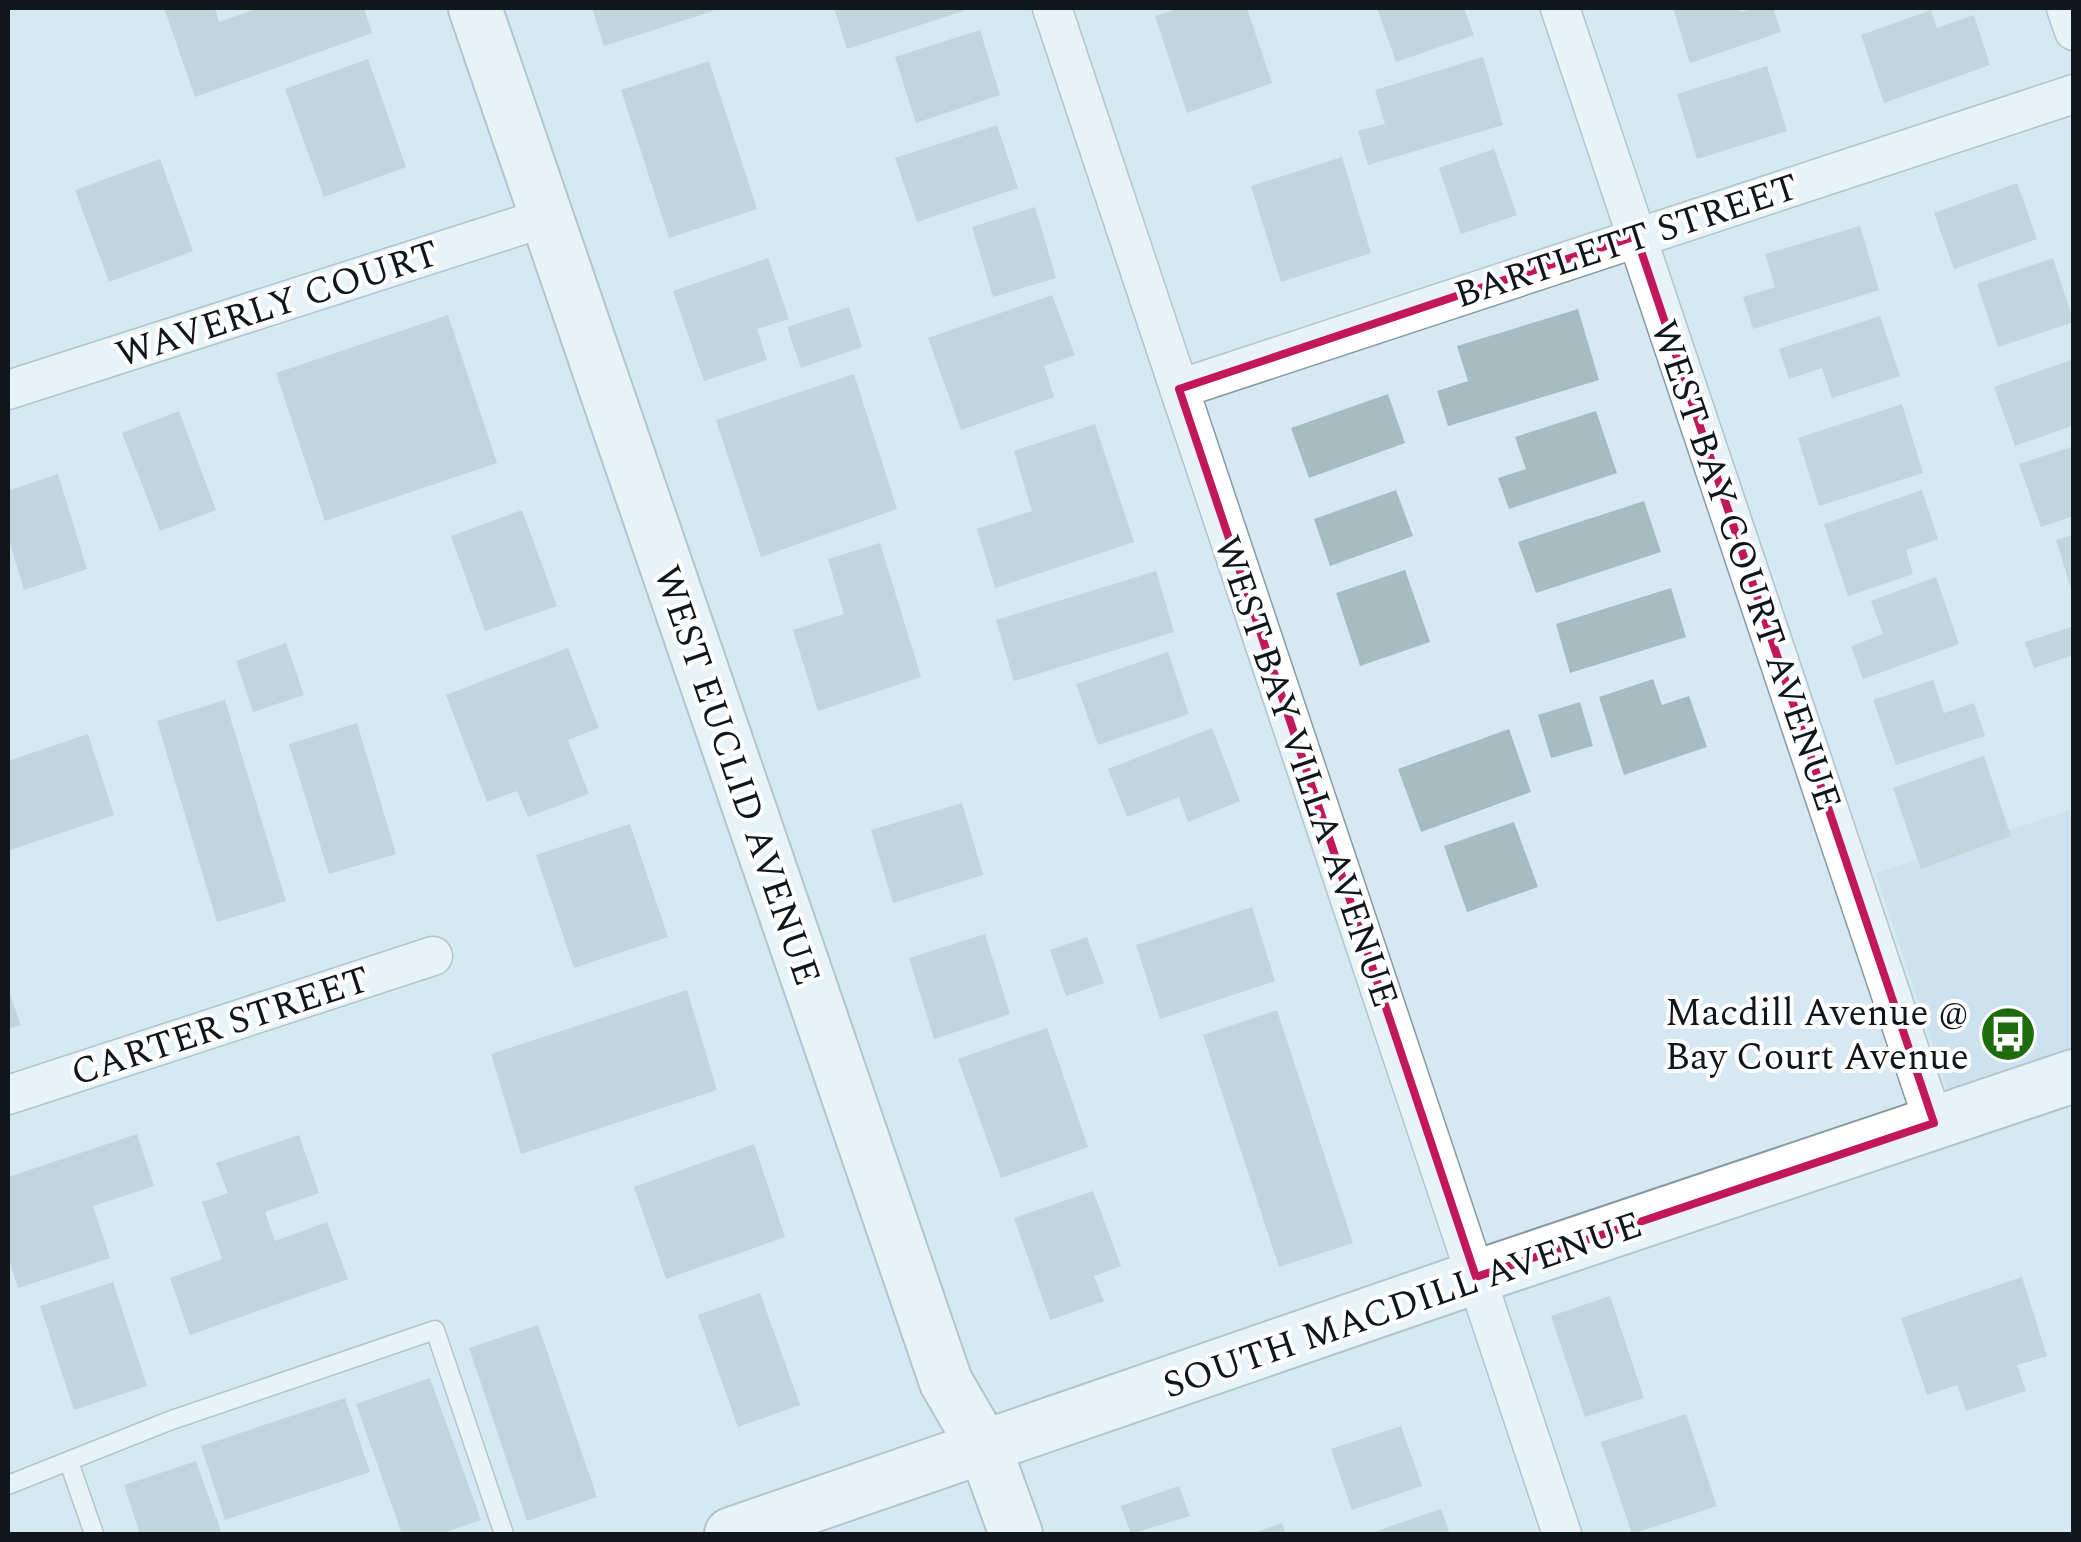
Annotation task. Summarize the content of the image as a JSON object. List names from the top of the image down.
{
  "streets": {
    "street": [
      "BARTLETT STREET",
      "WAVERLY COURT",
      "WEST BAY COURT AVENUE",
      "WEST BAY VILLA AVENUE",
      "WEST EUCLID AVENUE",
      "CARTER STREET",
      "SOUTH MACDILL AVENUE"
    ]
  },
  "crossings": [
    ["BARTLETT STREET", "WEST BAY COURT AVENUE"],
    ["BARTLETT STREET", "WEST BAY VILLA AVENUE"],
    ["WAVERLY COURT", "WEST EUCLID AVENUE"],
    ["WEST BAY COURT AVENUE", "SOUTH MACDILL AVENUE"],
    ["WEST BAY VILLA AVENUE", "SOUTH MACDILL AVENUE"],
    ["WEST EUCLID AVENUE", "SOUTH MACDILL AVENUE"]
  ],
  "places": {
    "bus stop": ["Macdill Avenue @ Bay Court Avenue"]
  }
}
